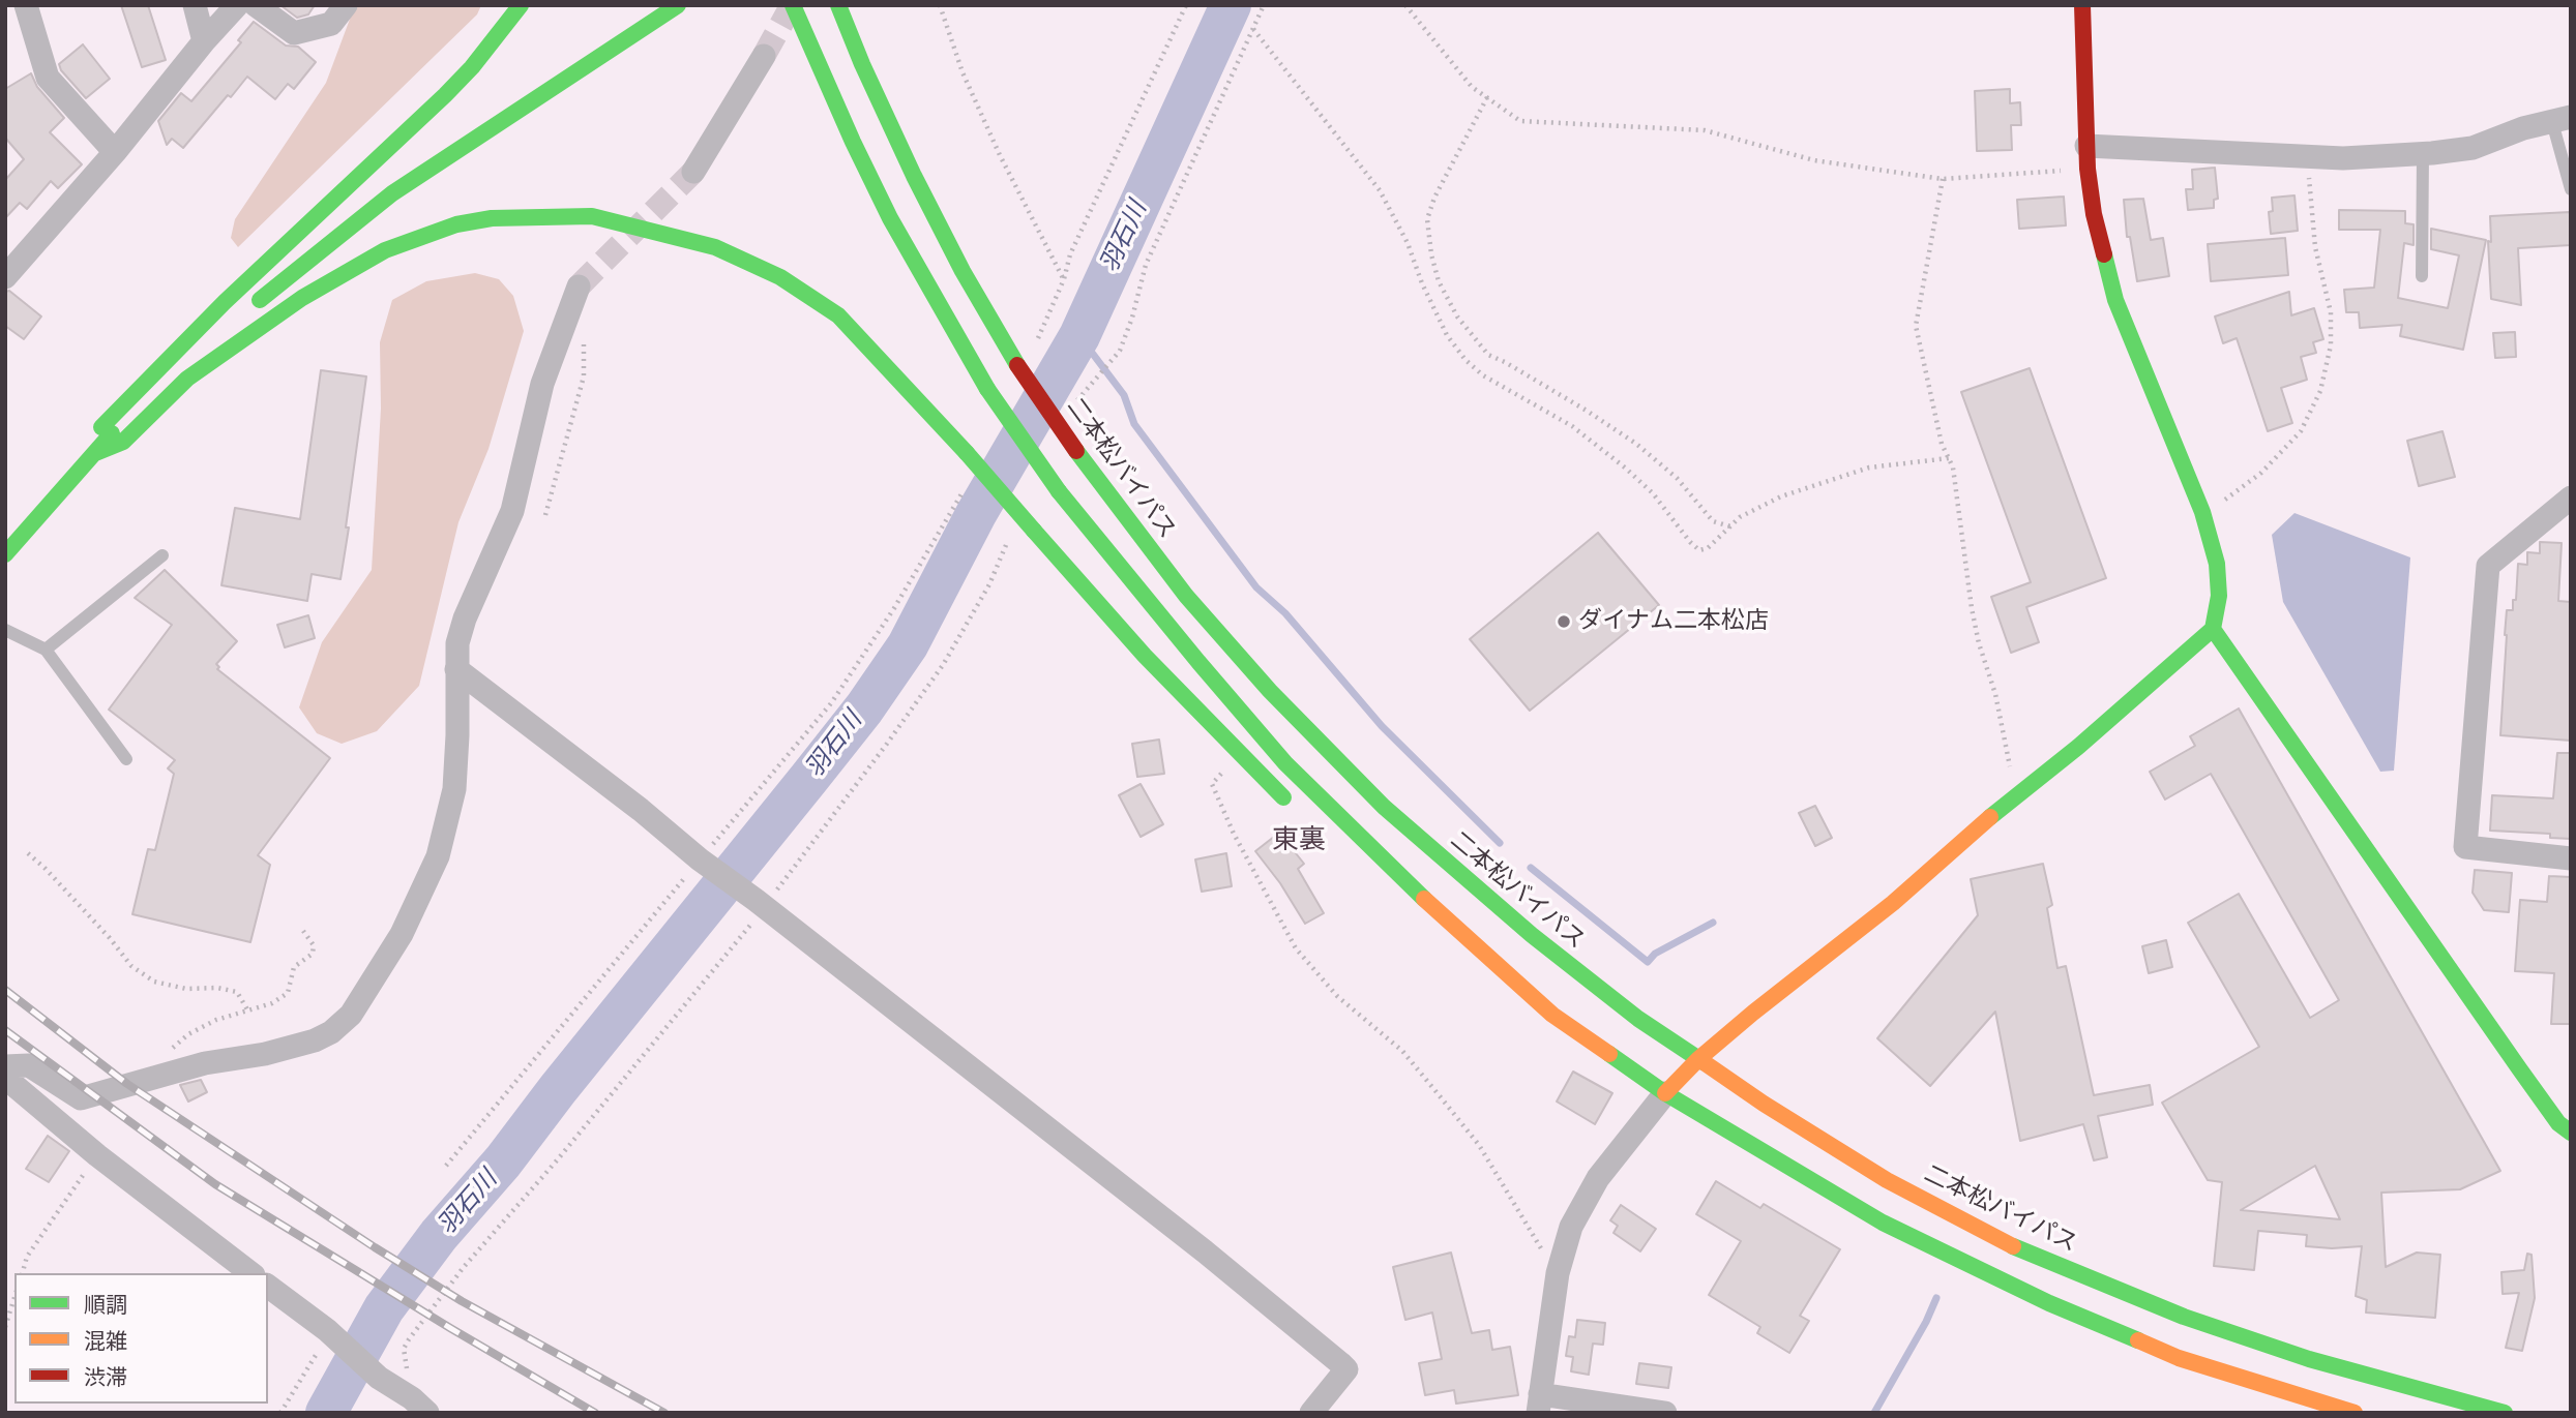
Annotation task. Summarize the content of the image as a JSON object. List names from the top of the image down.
{
  "streets": {
    "main road": ["二本松バイパス"]
  },
  "districts": ["東裏"],
  "water": ["羽石川"],
  "places": ["ダイナム二本松店"],
  "legend": ["順調", "混雑", "渋滞"]
}
